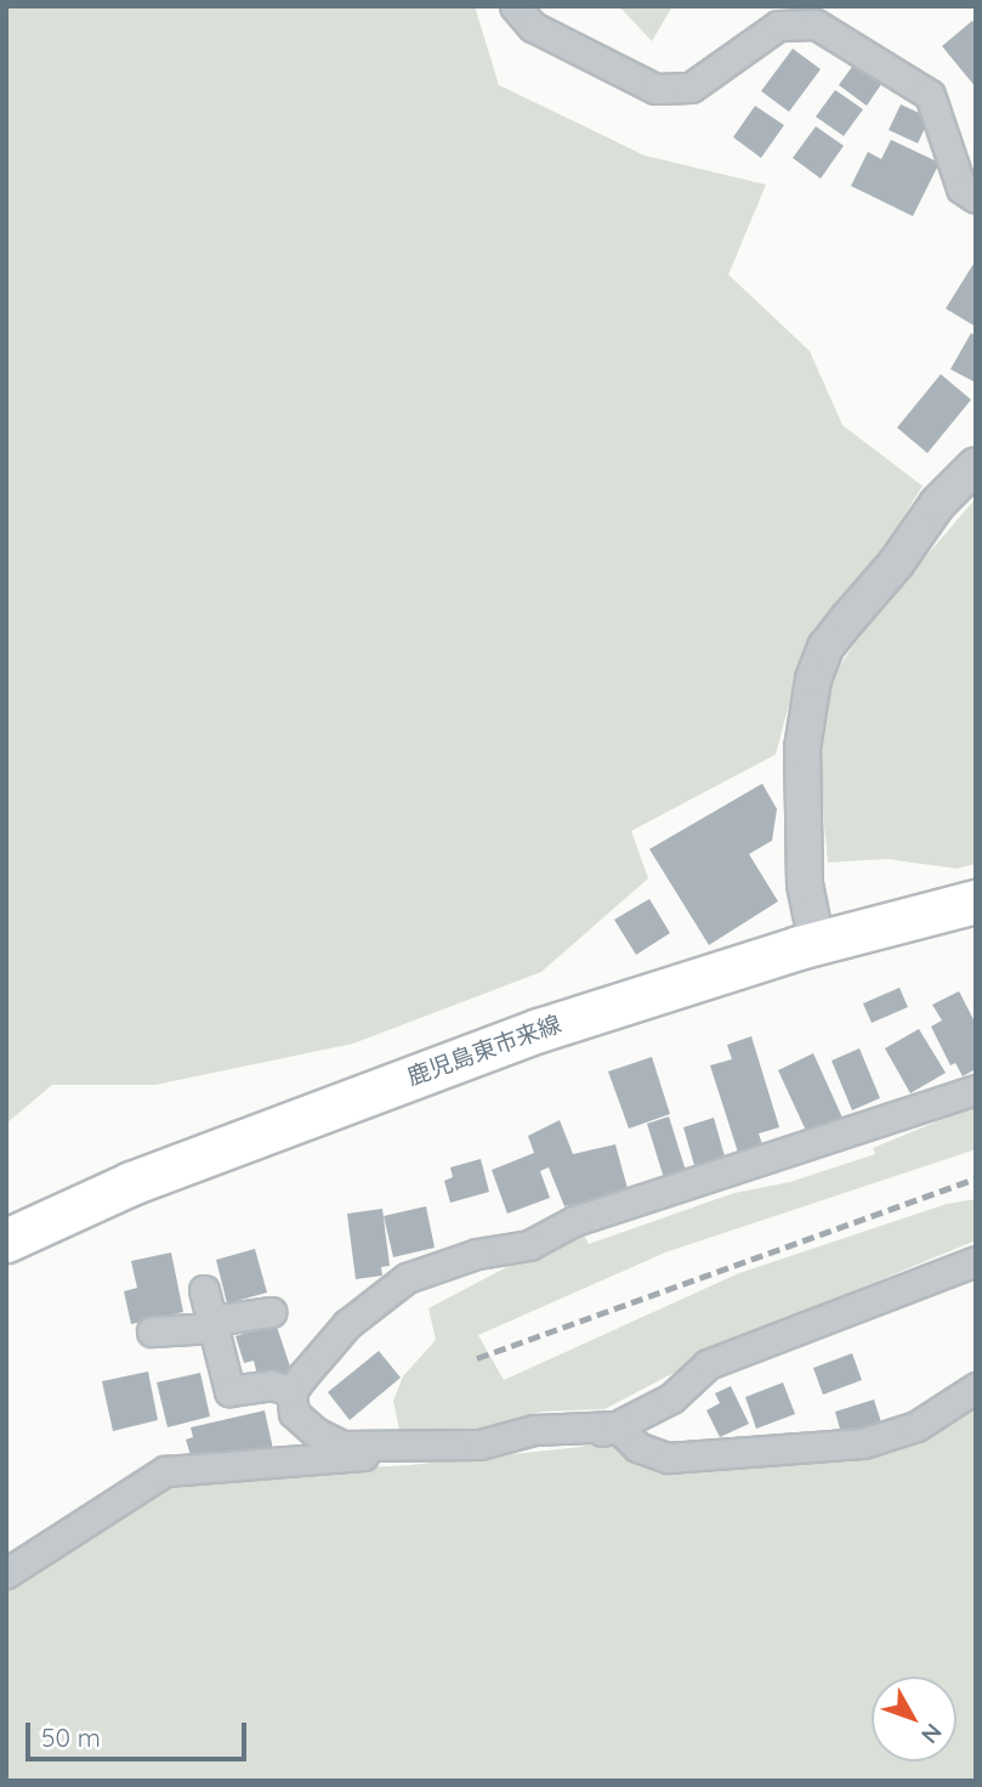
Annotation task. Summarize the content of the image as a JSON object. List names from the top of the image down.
{
  "streets": {
    "main road": ["鹿児島東市来線"]
  },
  "scale_bar": "50 m",
  "north": "bottom right"
}
